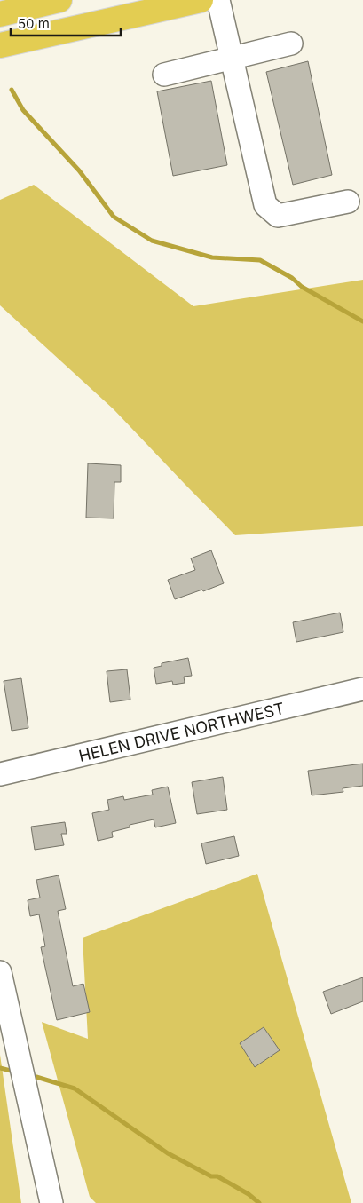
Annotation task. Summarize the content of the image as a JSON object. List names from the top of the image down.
{
  "streets": {
    "street": ["HELEN DRIVE NORTHWEST"]
  },
  "scale_bar": "50 m"
}
